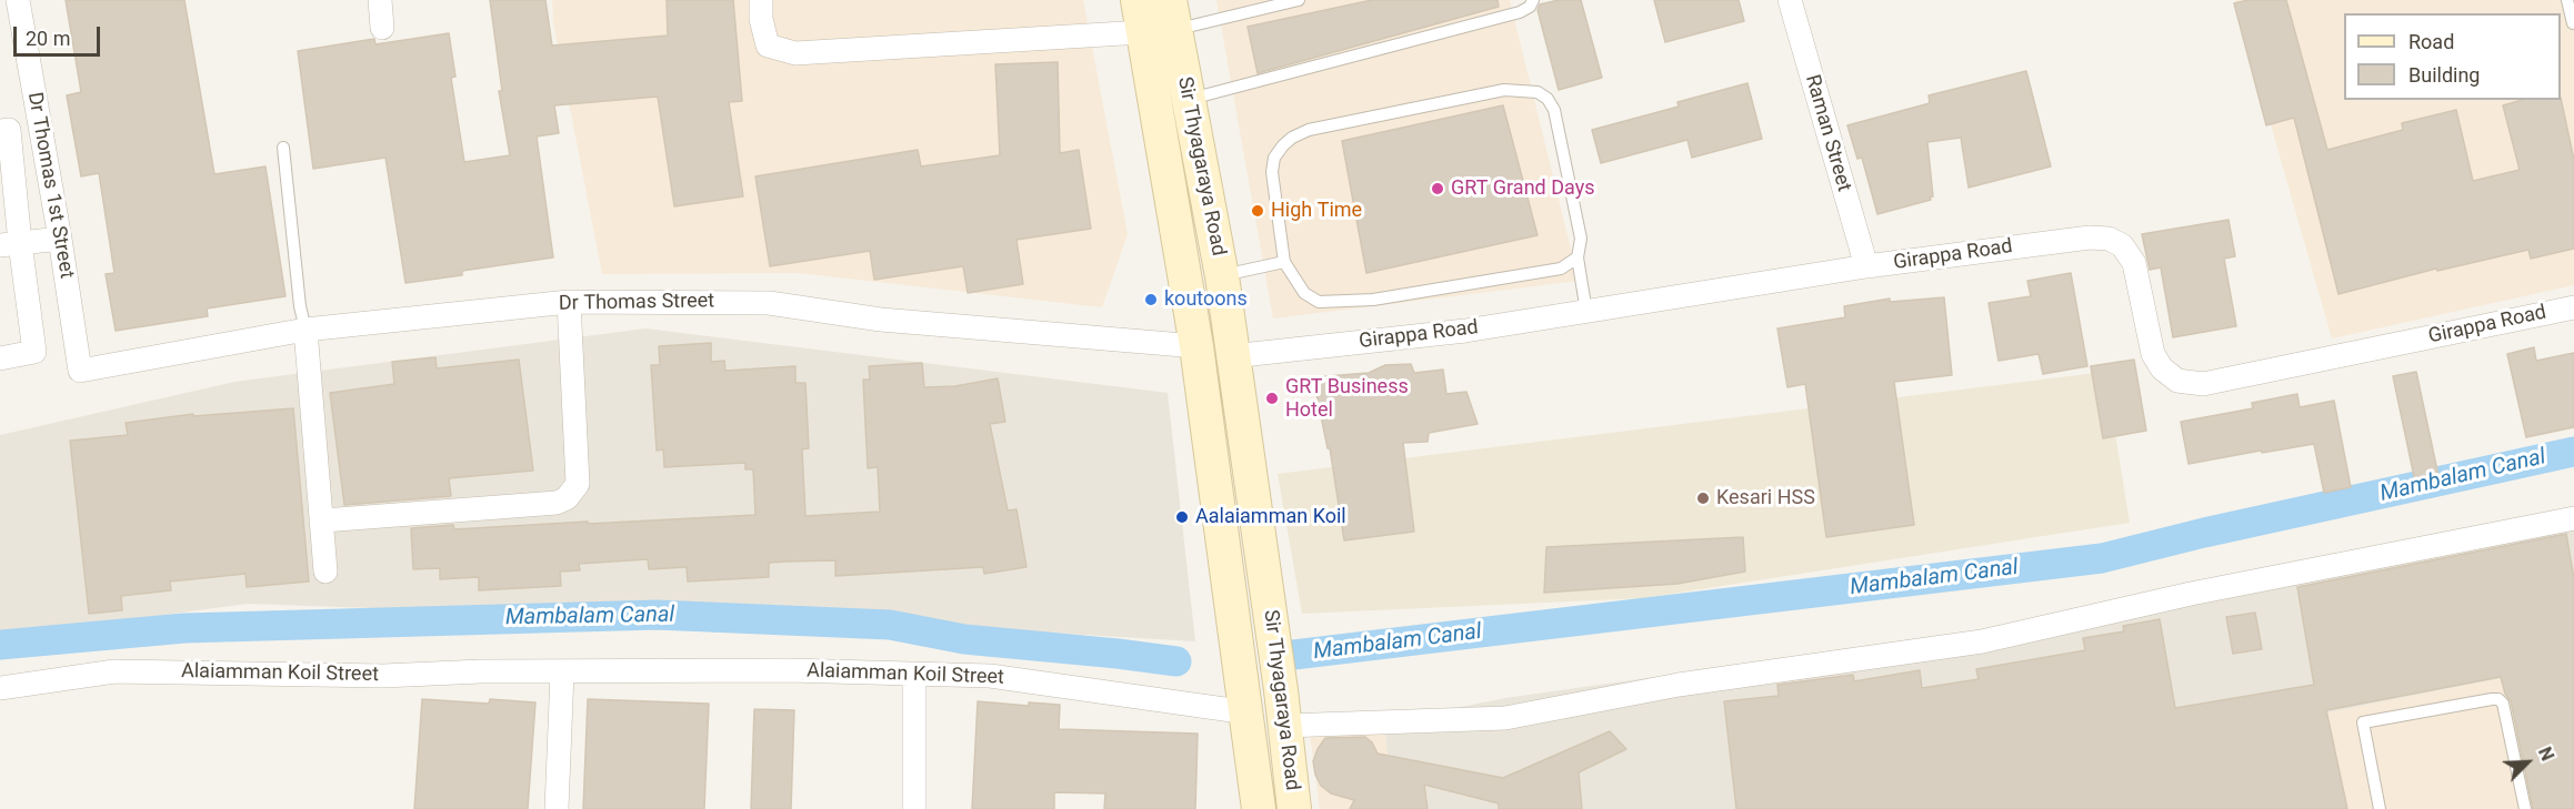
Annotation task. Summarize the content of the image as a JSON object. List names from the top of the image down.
{
  "streets": {
    "main road": ["Sir Thyagaraya Road"],
    "street": [
      "Raman Street",
      "Dr Thomas 1st Street",
      "Girappa Road",
      "Dr Thomas Street",
      "Alaiamman Koil Street"
    ]
  },
  "crossings": [
    ["Raman Street", "Girappa Road"],
    ["Sir Thyagaraya Road", "Girappa Road"],
    ["Sir Thyagaraya Road", "Dr Thomas Street"],
    ["Sir Thyagaraya Road", "Alaiamman Koil Street"],
    ["Dr Thomas 1st Street", "Dr Thomas Street"]
  ],
  "water": ["Mambalam Canal"],
  "places": [
    "GRT Grand Days",
    "High Time",
    "koutoons",
    "GRT Business Hotel",
    "Kesari HSS",
    "Aalaiamman Koil"
  ],
  "legend": ["Road", "Building"],
  "scale_bar": "20 m",
  "north": "top right"
}
